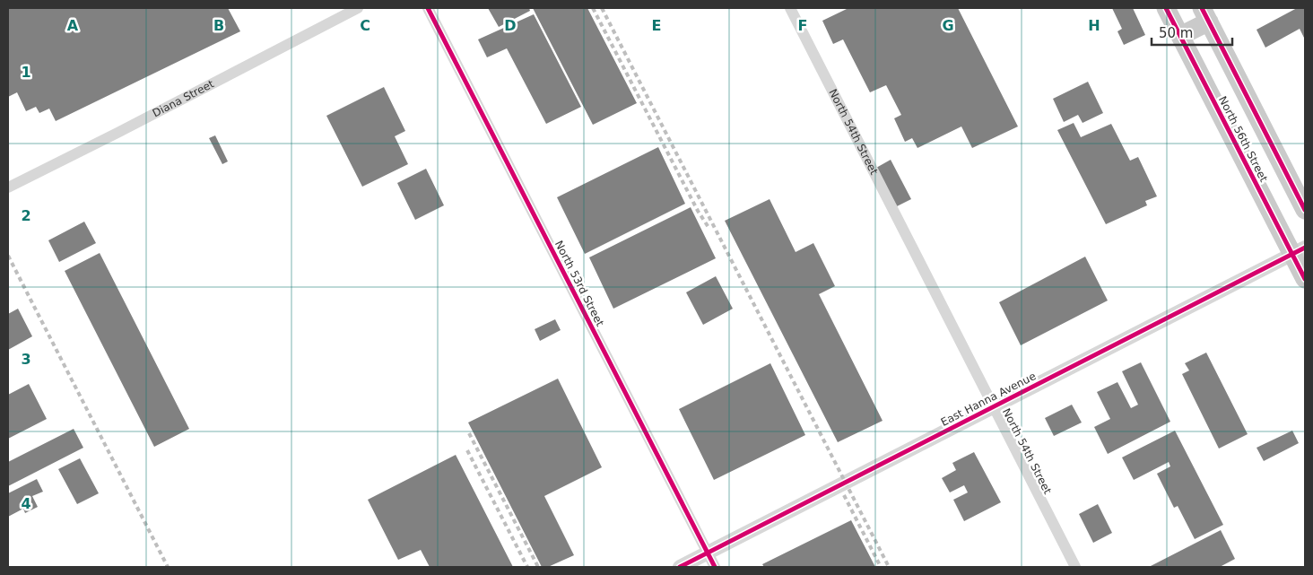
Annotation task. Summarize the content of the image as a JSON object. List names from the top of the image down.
{
  "streets": {
    "main road": ["North 56th Street"],
    "street": [
      "Diana Street",
      "North 54th Street",
      "North 53rd Street",
      "East Hanna Avenue"
    ]
  },
  "crossings": [
    ["North 54th Street", "East Hanna Avenue"],
    ["North 56th Street", "East Hanna Avenue"],
    ["North 53rd Street", "East Hanna Avenue"]
  ],
  "scale_bar": "50 m",
  "grid": {
    "columns": [
      "A",
      "B",
      "C",
      "D",
      "E",
      "F",
      "G",
      "H"
    ],
    "rows": [
      "1",
      "2",
      "3",
      "4"
    ]
  }
}
